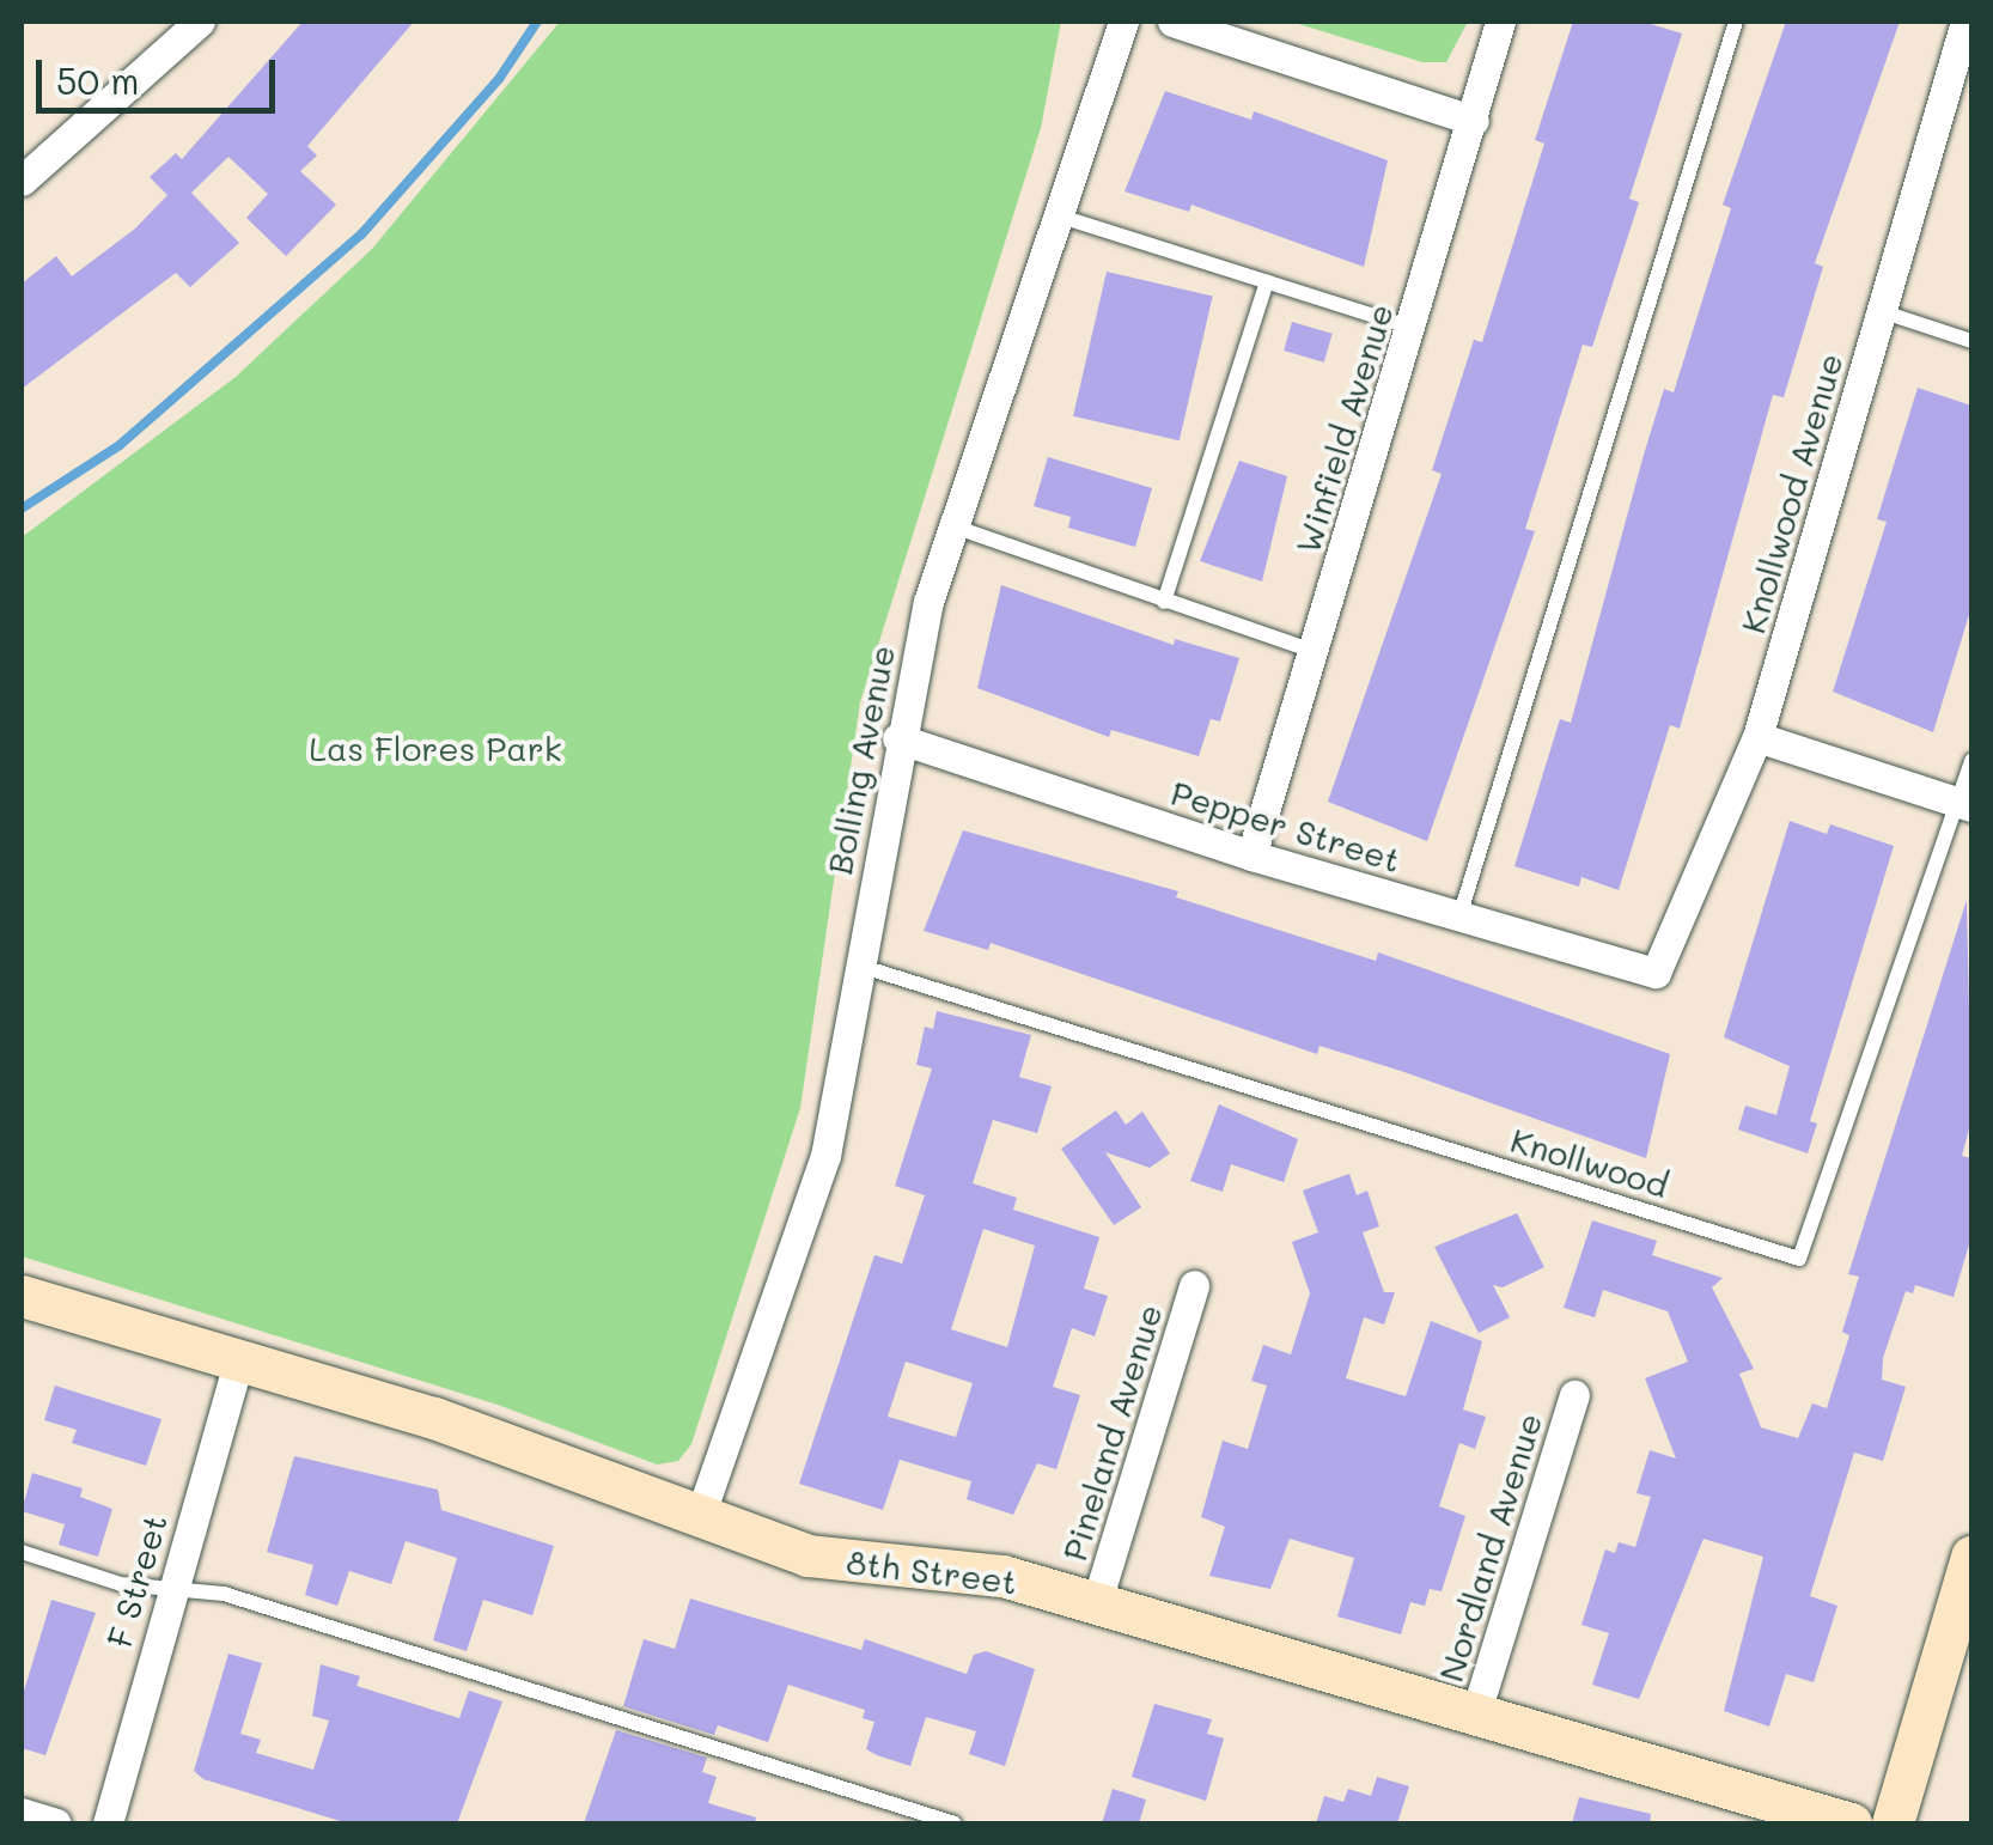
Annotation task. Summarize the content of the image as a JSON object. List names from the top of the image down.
{
  "streets": {
    "street": [
      "Winfield Avenue",
      "Knollwood Avenue",
      "Bolling Avenue",
      "Pepper Street",
      "Pineland Avenue",
      "Nordland Avenue",
      "8th Street",
      "F Street"
    ],
    "lane": ["Knollwood"]
  },
  "crossings": [
    ["Winfield Avenue", "Pepper Street"],
    ["Knollwood Avenue", "Pepper Street"],
    ["Bolling Avenue", "Pepper Street"],
    ["Bolling Avenue", "Knollwood"],
    ["Bolling Avenue", "8th Street"],
    ["Pineland Avenue", "8th Street"],
    ["Nordland Avenue", "8th Street"],
    ["8th Street", "F Street"]
  ],
  "parks": ["Las Flores Park"],
  "scale_bar": "50 m"
}
